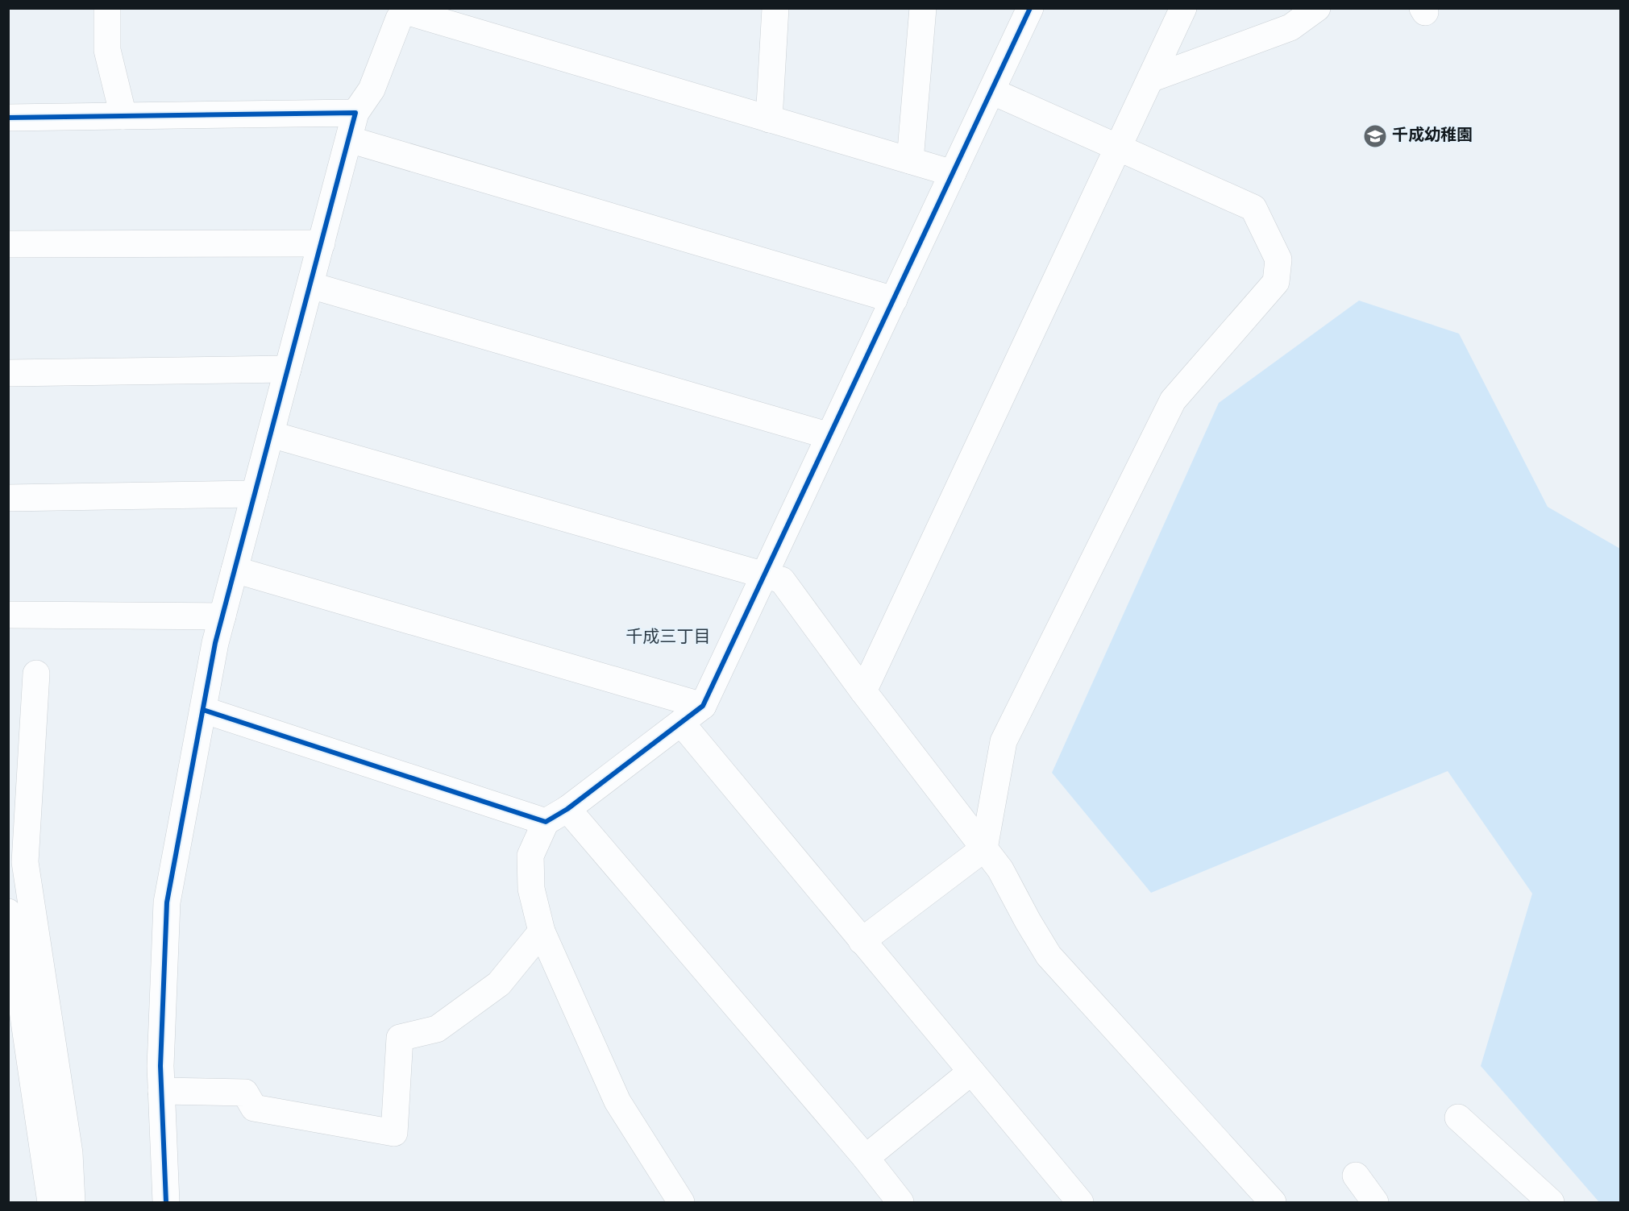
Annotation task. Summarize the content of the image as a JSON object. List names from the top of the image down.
{
  "districts": ["千成三丁目"],
  "places": {
    "school or university": ["千成幼稚園"]
  }
}
